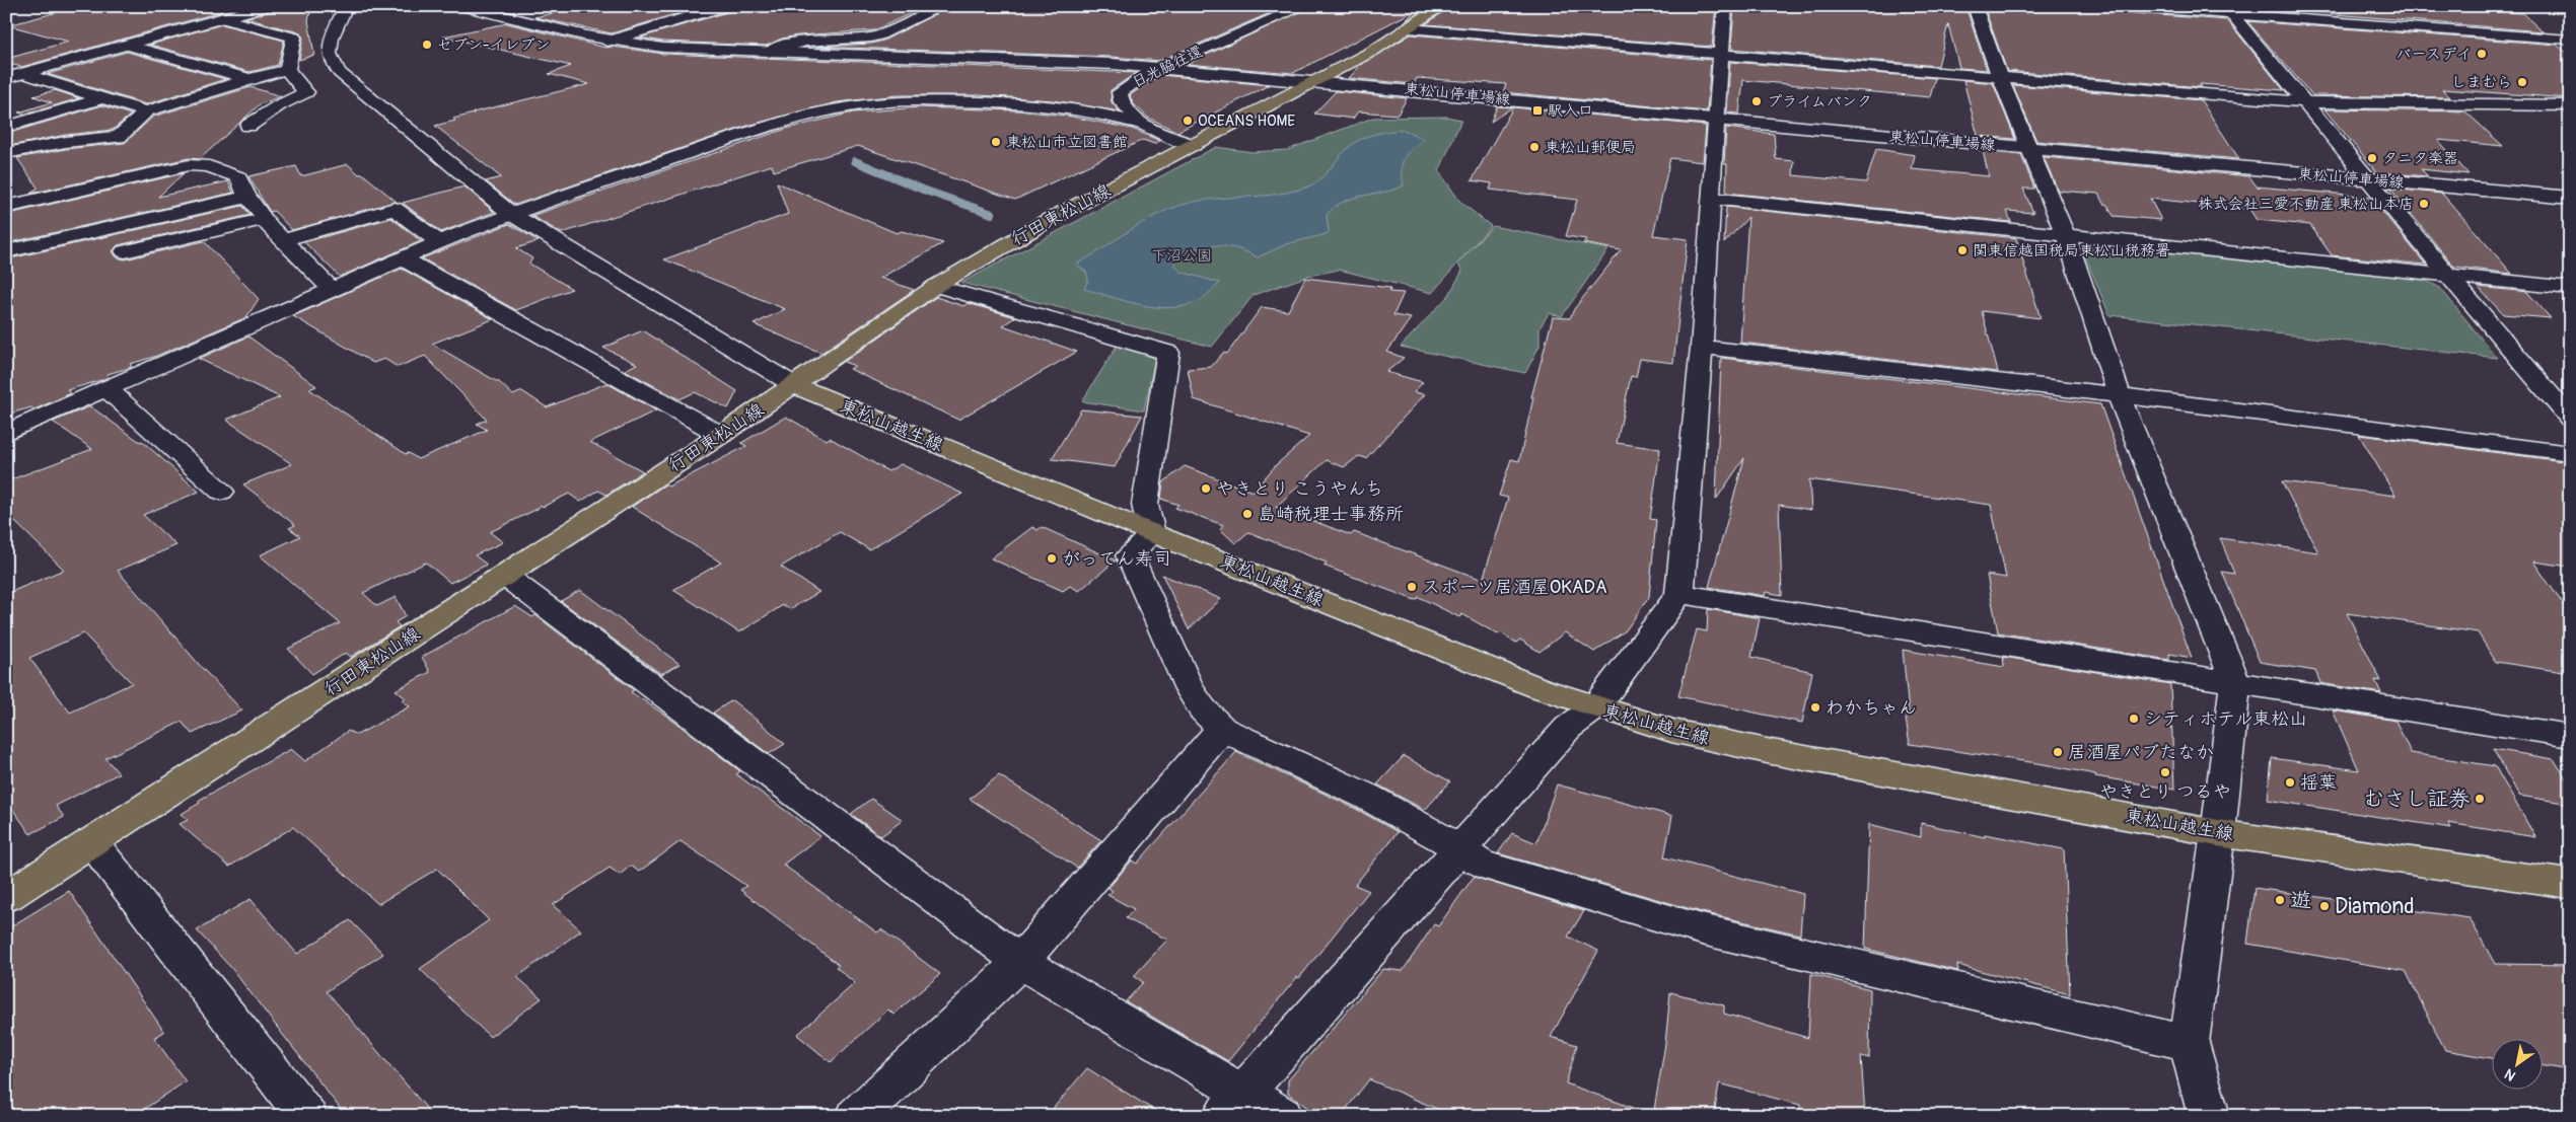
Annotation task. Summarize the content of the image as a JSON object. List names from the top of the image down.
{
  "streets": {
    "main road": ["行田東松山線", "東松山越生線"],
    "street": ["日光脇往還", "東松山停車場線"]
  },
  "crossings": [
    ["日光脇往還", "東松山停車場線"],
    ["日光脇往還", "行田東松山線"],
    ["東松山停車場線", "行田東松山線"],
    ["行田東松山線", "東松山越生線"]
  ],
  "parks": ["下沼公園"],
  "places": {
    "other": [
      "セブン-イレブン",
      "バースデイ",
      "しまむら",
      "プライムバンク",
      "OCEANS HOME",
      "東松山市立図書館",
      "東松山郵便局",
      "タニタ楽器",
      "株式会社三愛不動産 東松山本店",
      "関東信越国税局東松山税務署",
      "やきとり こうやんち",
      "島崎税理士事務所",
      "がってん寿司",
      "スポーツ居酒屋OKADA",
      "わかちゃん",
      "シティホテル東松山",
      "居酒屋パブたなか",
      "やきとり つるや",
      "揺葉",
      "むさし証券",
      "遊",
      "Diamond"
    ],
    "transit": ["駅入口"]
  },
  "north": "bottom left"
}
